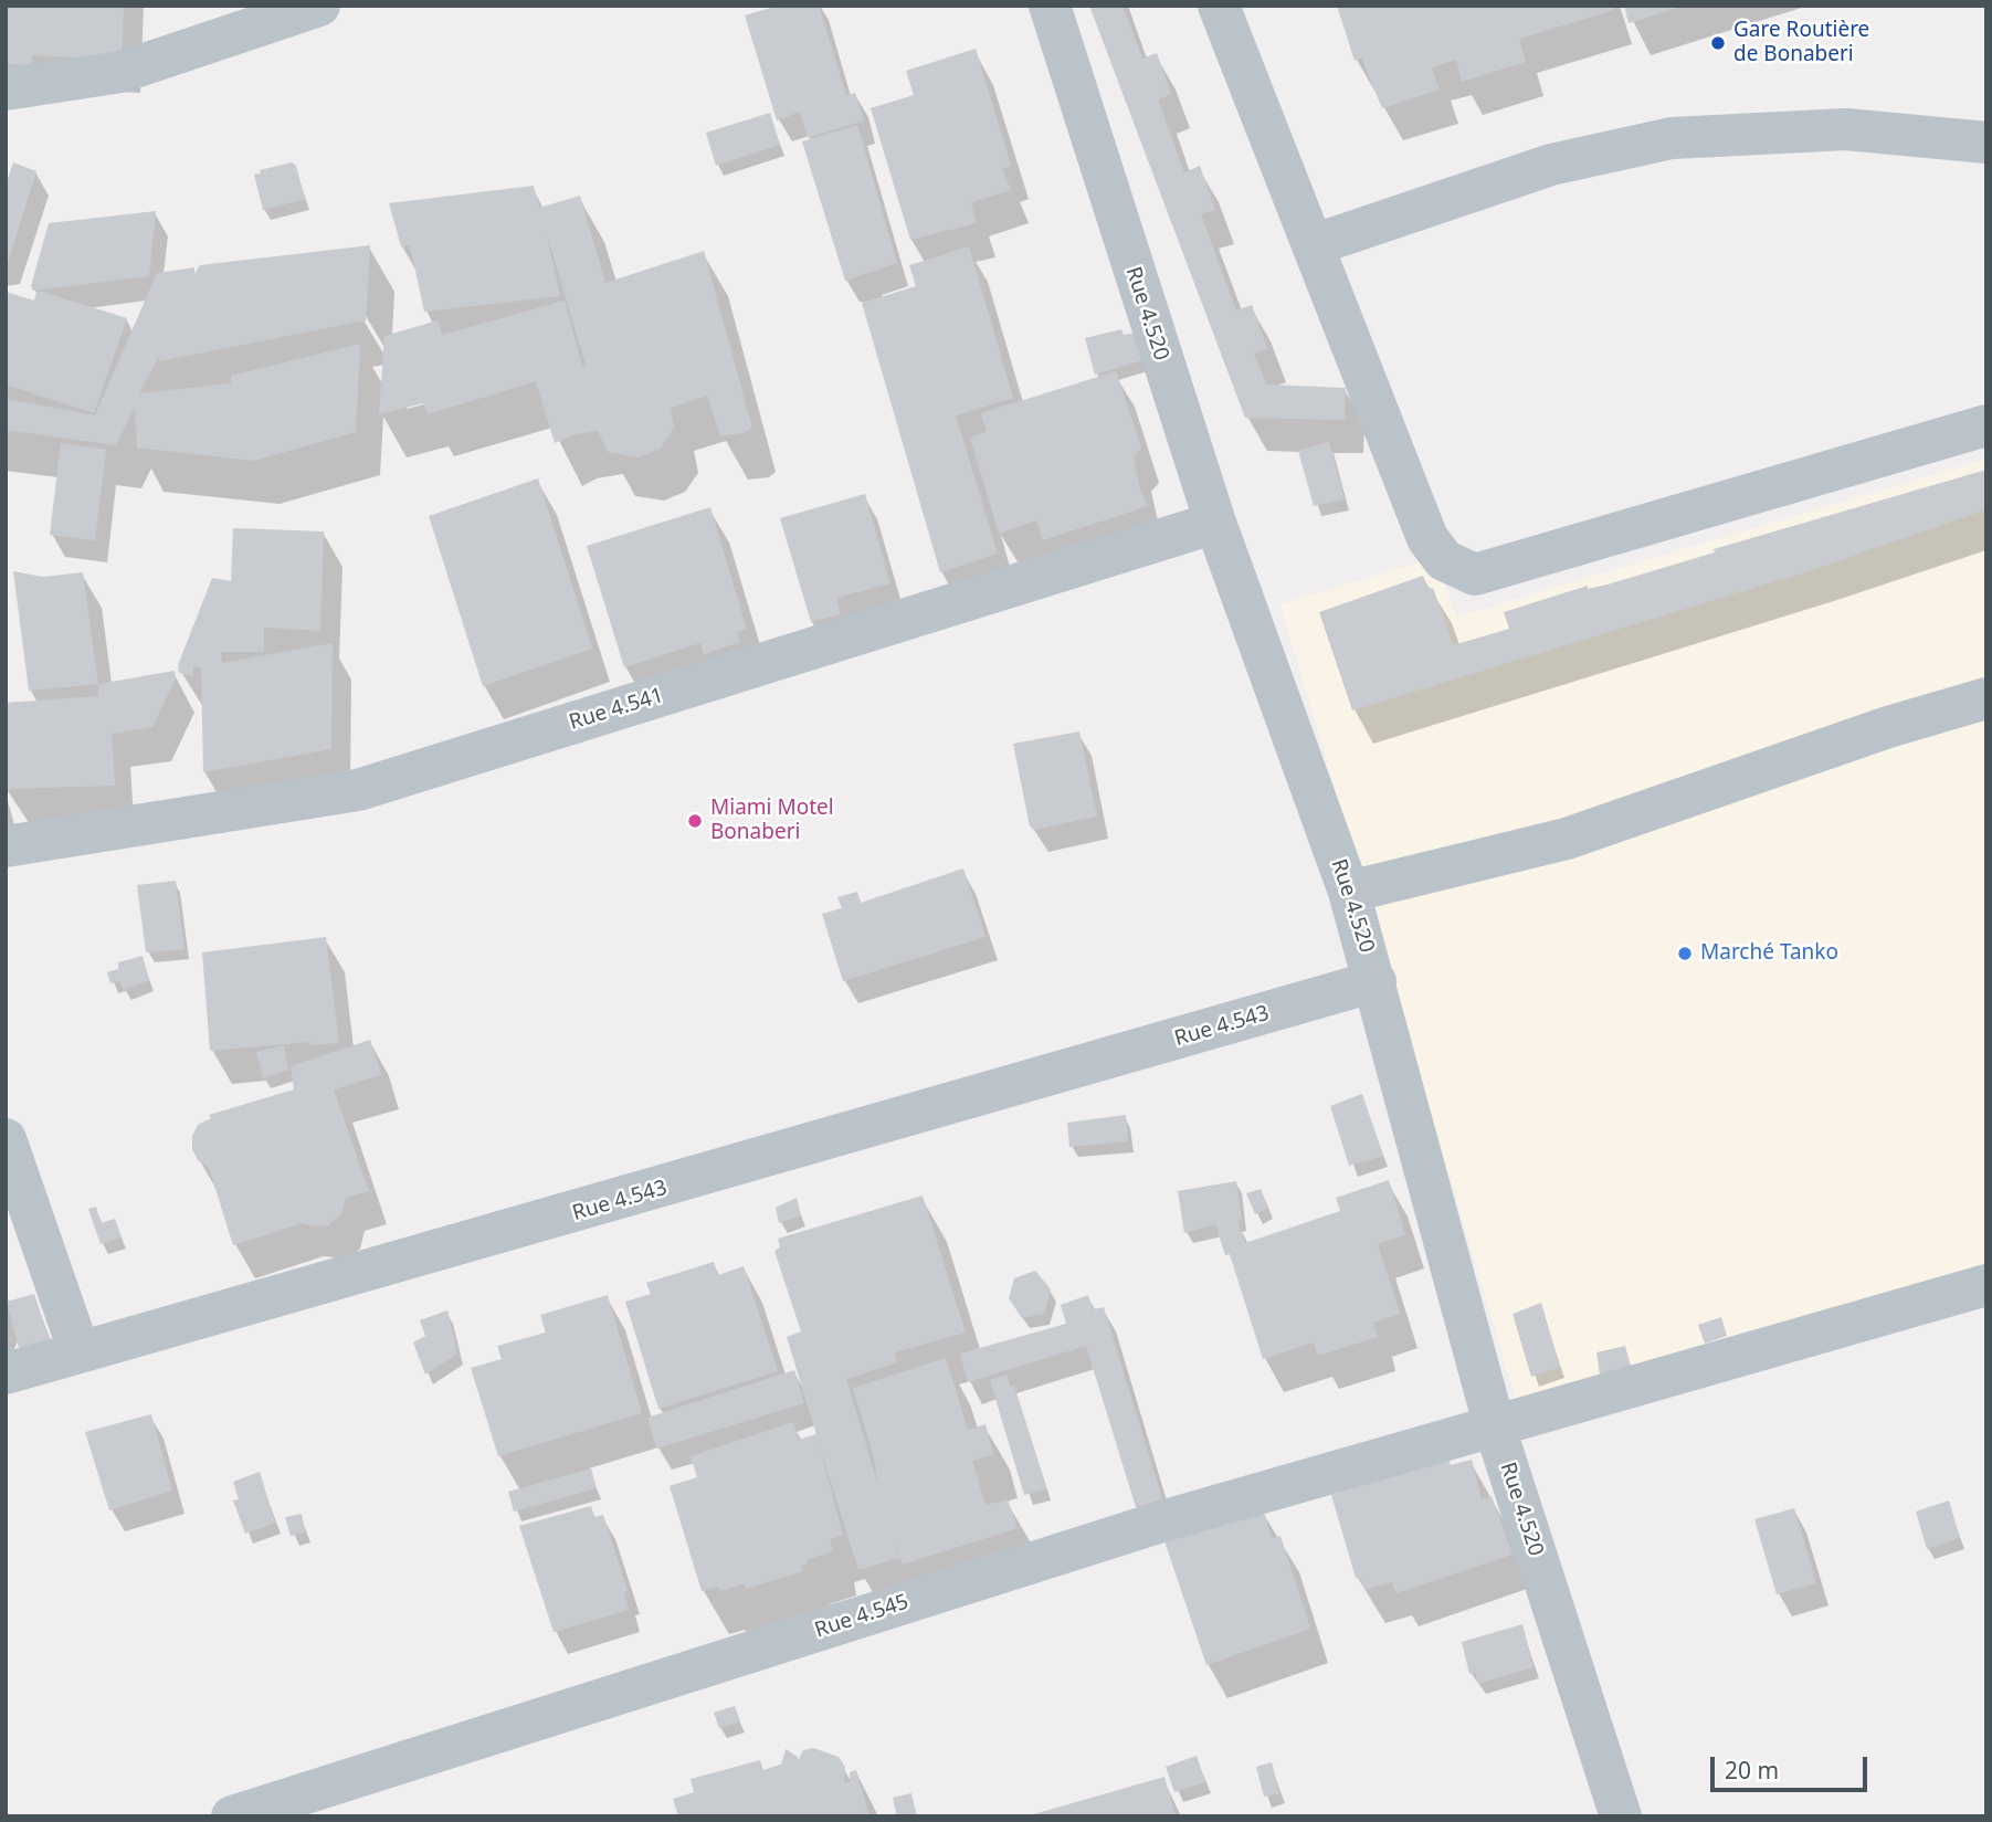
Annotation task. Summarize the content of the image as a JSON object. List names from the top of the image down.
{
  "streets": {
    "street": [
      "Rue 4.520",
      "Rue 4.541",
      "Rue 4.543",
      "Rue 4.545"
    ]
  },
  "crossings": [
    ["Rue 4.520", "Rue 4.541"],
    ["Rue 4.520", "Rue 4.543"],
    ["Rue 4.520", "Rue 4.545"]
  ],
  "places": ["Gare Routière de Bonaberi", "Miami Motel Bonaberi", "Marché Tanko"],
  "scale_bar": "20 m"
}
